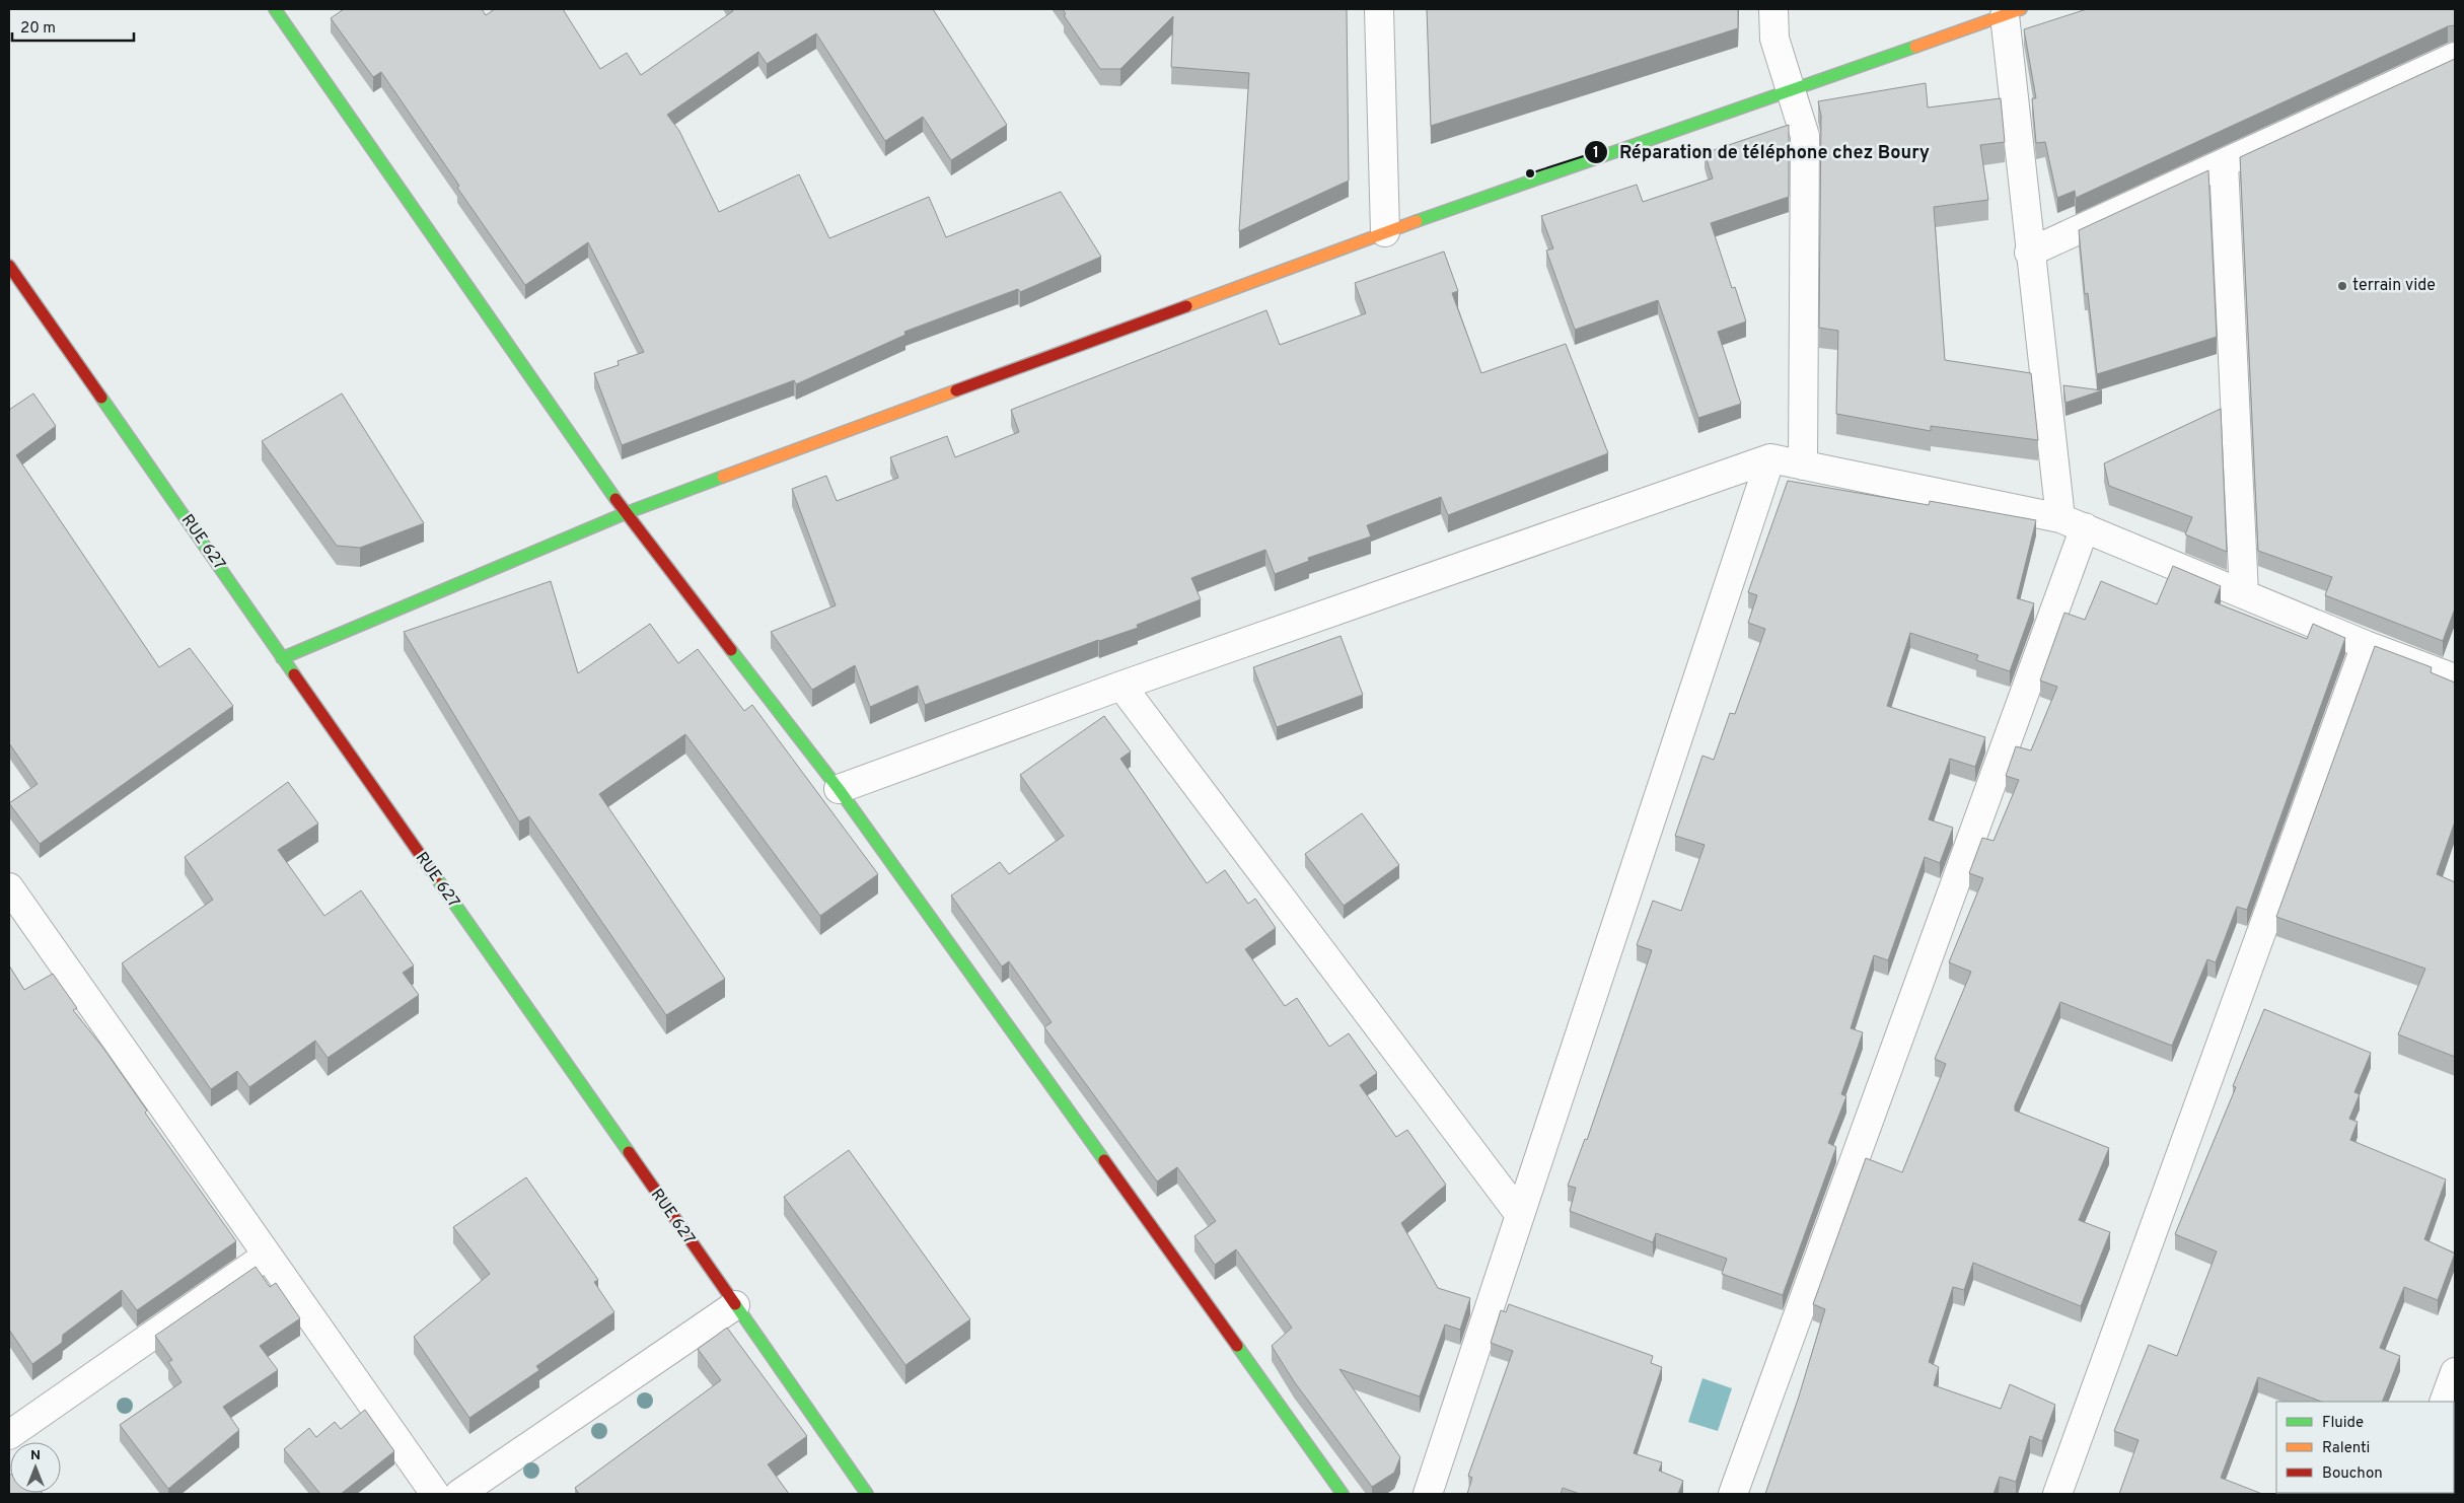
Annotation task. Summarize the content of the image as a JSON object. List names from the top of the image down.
{
  "streets": {
    "street": ["RUE 627"]
  },
  "places": ["Réparation de téléphone chez Boury", "terrain vide"],
  "legend": ["Fluide", "Ralenti", "Bouchon"],
  "scale_bar": "20 m",
  "north": "top"
}
